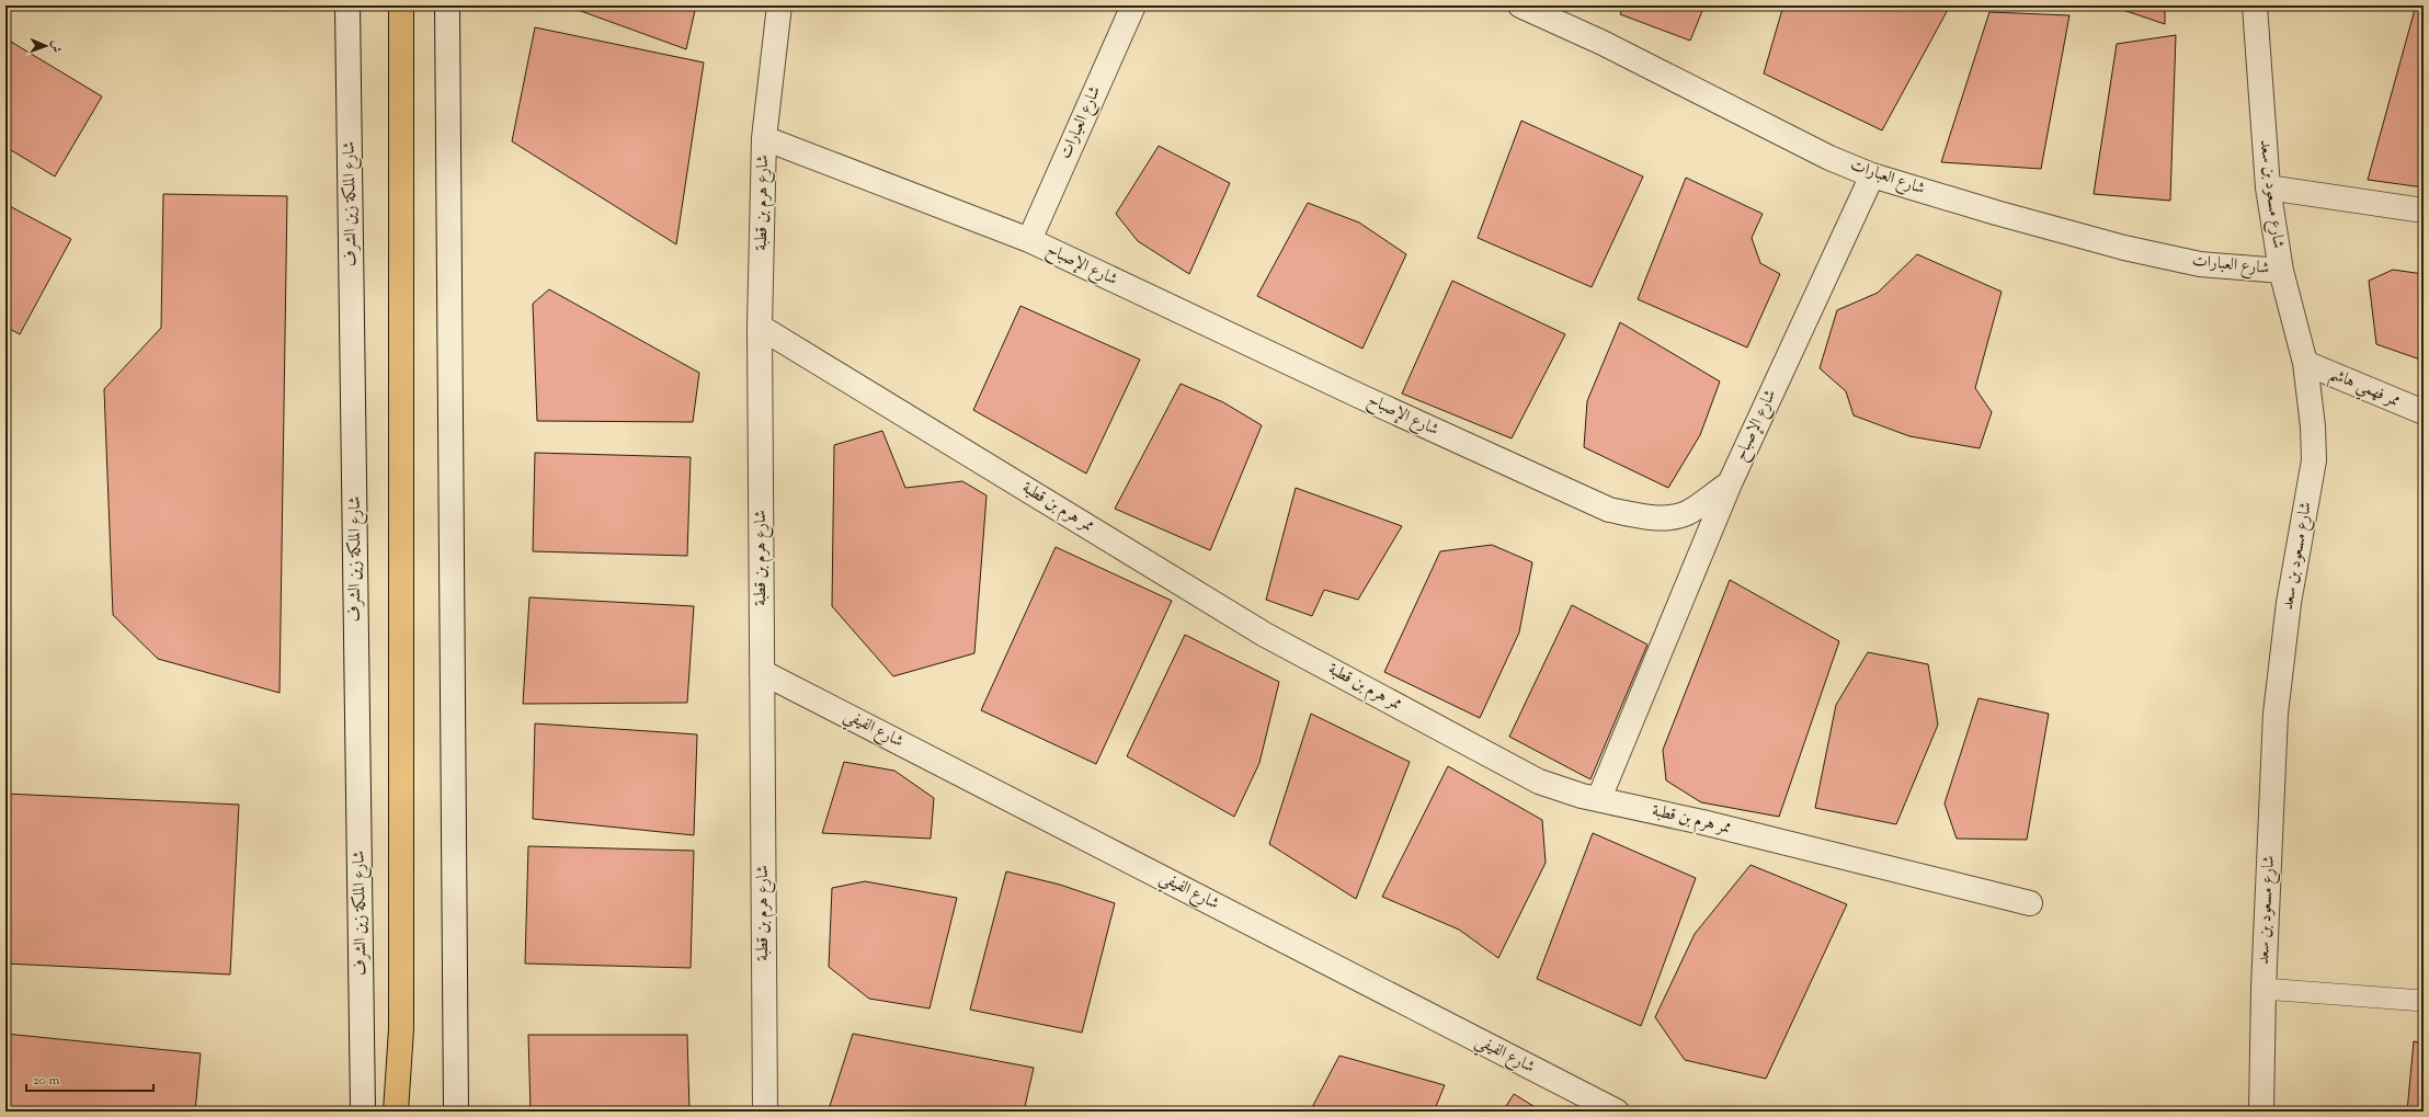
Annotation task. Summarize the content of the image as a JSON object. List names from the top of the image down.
{
  "streets": {
    "street": [
      "شارع العبارات",
      "شارع مسعود بن سعد",
      "شارع هرم بن قطبة",
      "شارع الملكة زين الشرف",
      "شارع الإصباح",
      "ممر فهمي هاشم",
      "ممر هرم بن قطبة",
      "شارع الفيفي"
    ]
  },
  "crossings": [
    ["شارع العبارات", "شارع مسعود بن سعد"],
    ["شارع العبارات", "شارع الإصباح"],
    ["شارع مسعود بن سعد", "ممر فهمي هاشم"],
    ["شارع هرم بن قطبة", "شارع الإصباح"],
    ["شارع هرم بن قطبة", "ممر هرم بن قطبة"],
    ["شارع هرم بن قطبة", "شارع الفيفي"]
  ],
  "scale_bar": "20 m",
  "north": "right"
}
